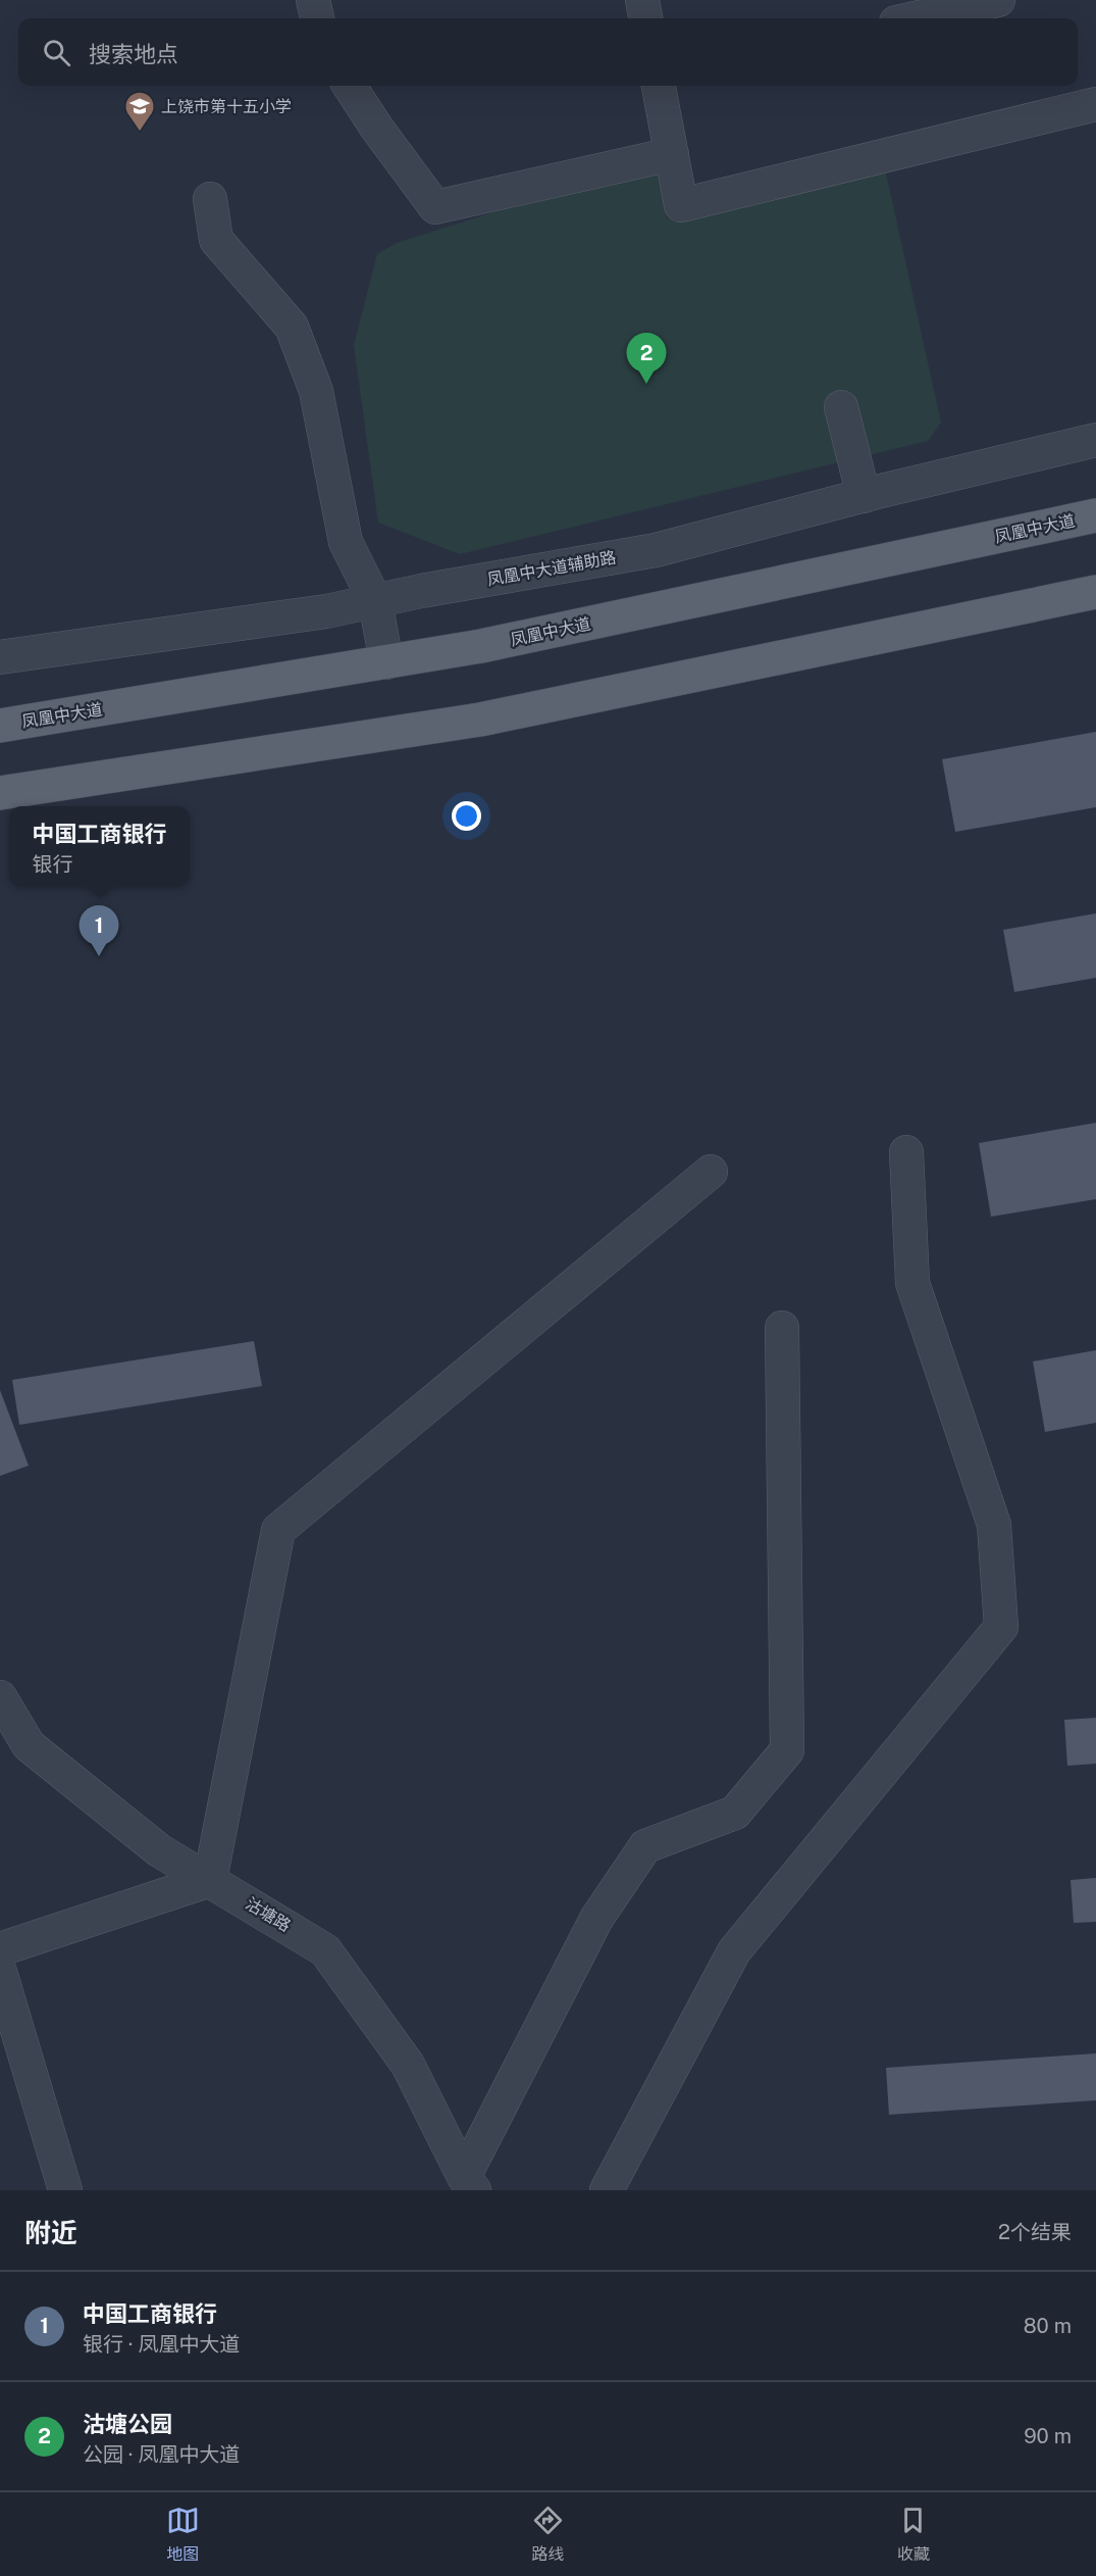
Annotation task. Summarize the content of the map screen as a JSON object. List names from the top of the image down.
{
  "streets": {
    "main road": ["凤凰中大道"],
    "street": ["凤凰中大道辅助路", "沽塘路"]
  },
  "places": {
    "school or university": ["上饶市第十五小学"]
  },
  "page": {
    "search": "搜索地点",
    "pins": ["2", "1"],
    "popup": ["中国工商银行", "银行"],
    "heading": ["附近", "2个结果"],
    "list": [
      {
        "mark": "1",
        "name": "中国工商银行",
        "note": "银行 · 凤凰中大道",
        "value": "80 m"
      },
      {
        "mark": "2",
        "name": "沽塘公园",
        "note": "公园 · 凤凰中大道",
        "value": "90 m"
      }
    ],
    "nav": ["地图", "路线", "收藏"]
  }
}
